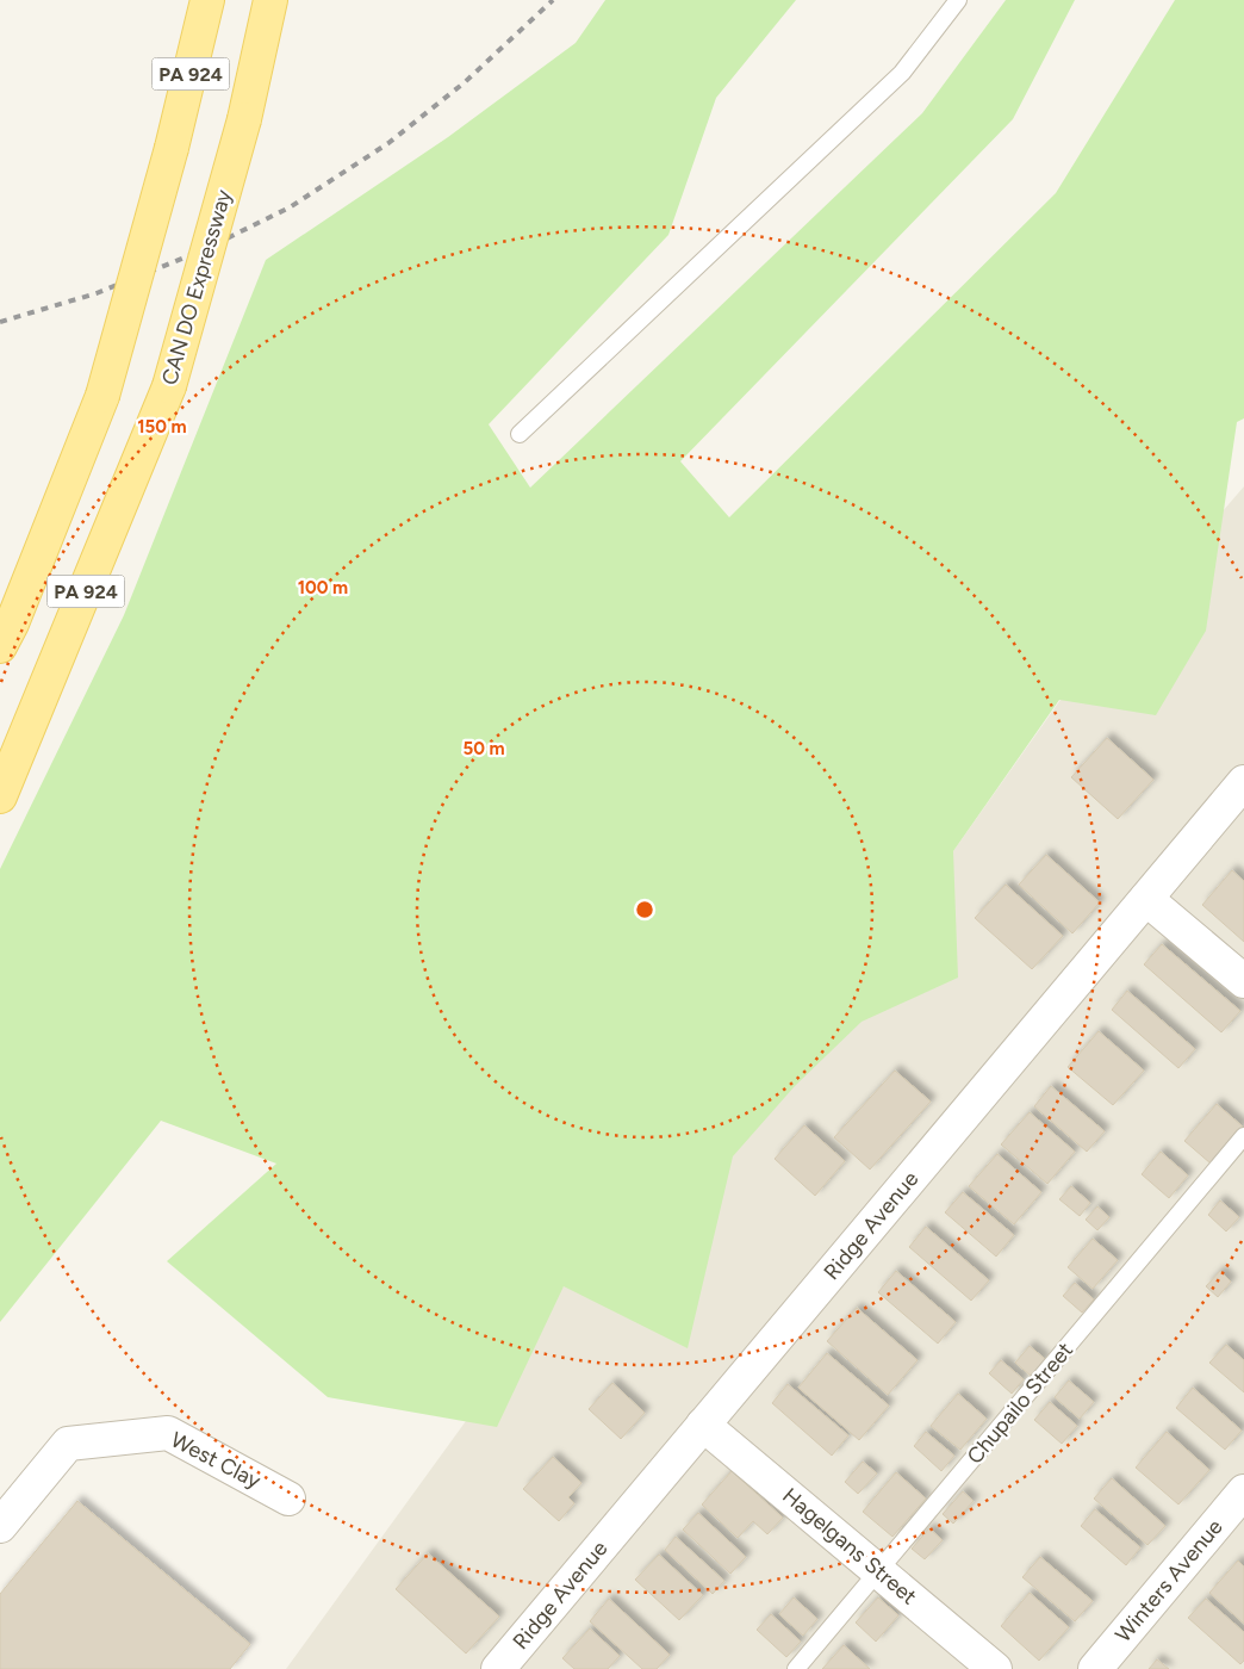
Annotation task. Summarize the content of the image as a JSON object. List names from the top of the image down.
{
  "streets": {
    "main road": ["PA 924", "CAN DO Expressway"],
    "street": [
      "Ridge Avenue",
      "West Clay",
      "Hagelgans Street",
      "Winters Avenue"
    ],
    "lane": ["Chupailo Street"]
  },
  "crossings": [
    ["Ridge Avenue", "Hagelgans Street"],
    ["Chupailo Street", "Hagelgans Street"]
  ],
  "rings": ["150 m", "100 m", "50 m"]
}
